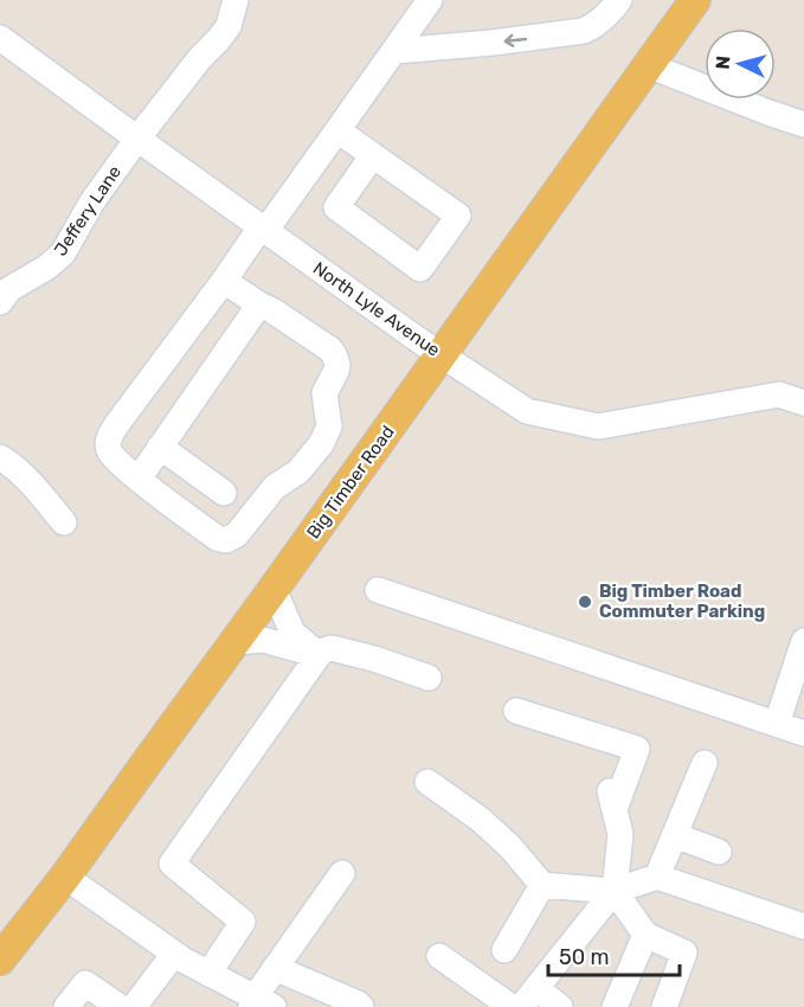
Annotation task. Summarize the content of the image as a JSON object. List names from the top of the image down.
{
  "streets": {
    "main road": ["Big Timber Road"],
    "street": ["Jeffery Lane", "North Lyle Avenue"]
  },
  "crossings": [
    ["Jeffery Lane", "North Lyle Avenue"],
    ["North Lyle Avenue", "Big Timber Road"]
  ],
  "places": ["Big Timber Road Commuter Parking"],
  "scale_bar": "50 m",
  "north": "left"
}
